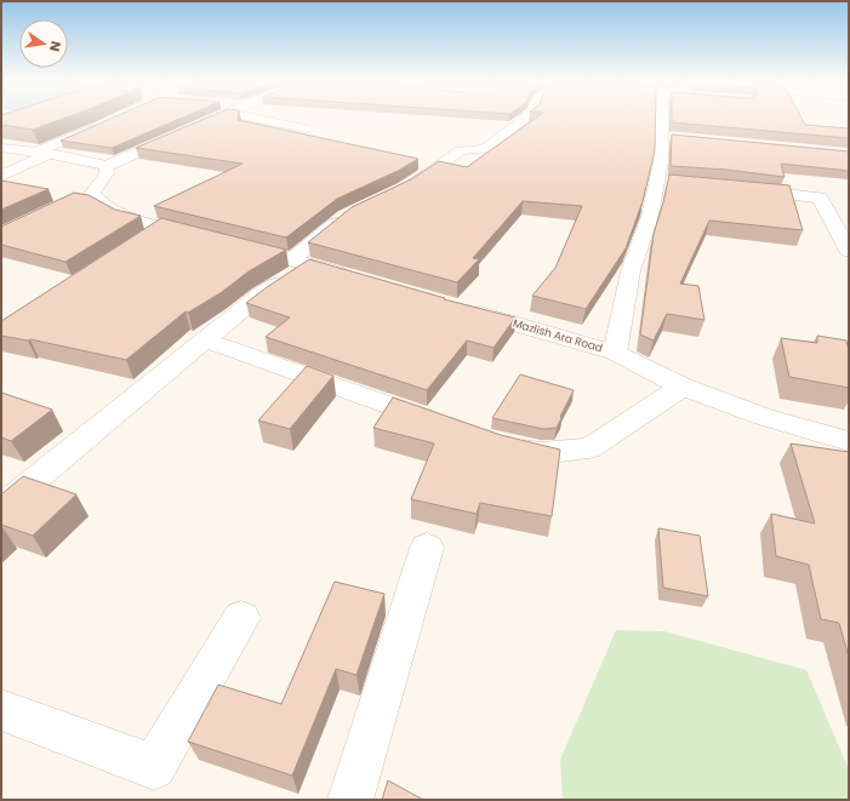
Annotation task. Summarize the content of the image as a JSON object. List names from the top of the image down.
{
  "streets": {
    "street": ["Mazlish Ara Road"]
  },
  "north": "right"
}
